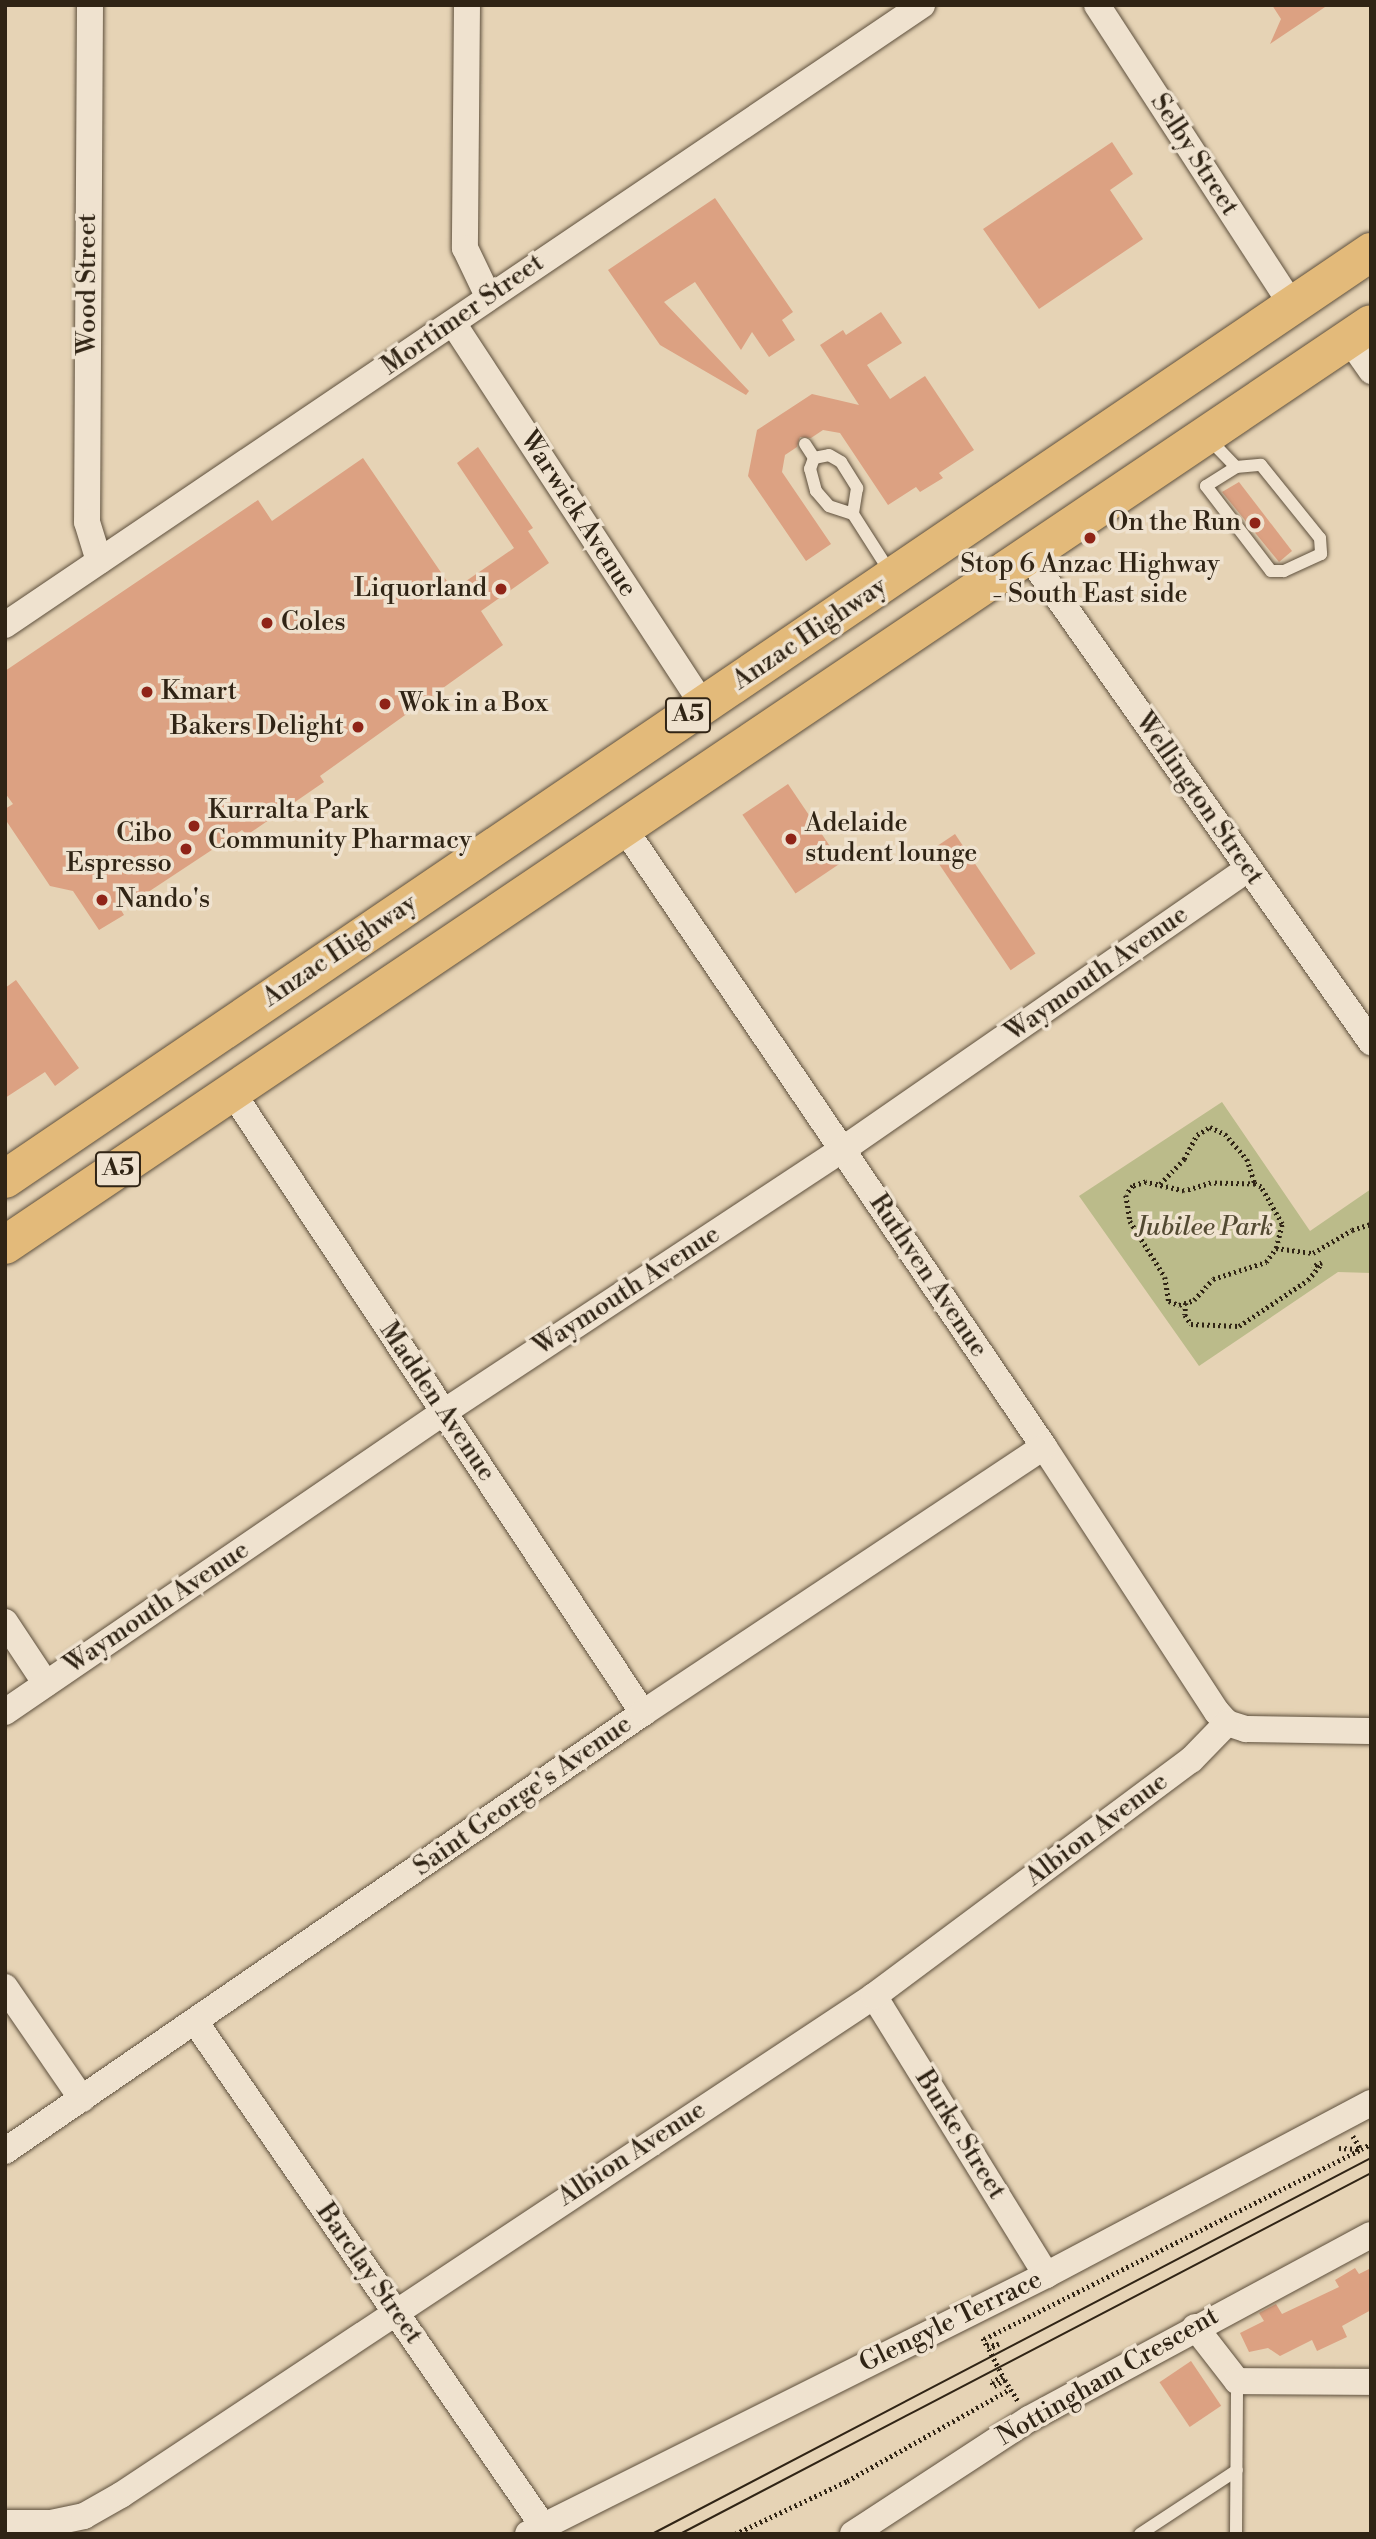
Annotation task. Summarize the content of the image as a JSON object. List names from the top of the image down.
{
  "streets": {
    "highway": ["Anzac Highway", "A5"],
    "street": [
      "Selby Street",
      "Wood Street",
      "Mortimer Street",
      "Warwick Avenue",
      "Wellington Street",
      "Waymouth Avenue",
      "Ruthven Avenue",
      "Madden Avenue",
      "Saint George's Avenue",
      "Albion Avenue",
      "Burke Street",
      "Barclay Street",
      "Glengyle Terrace",
      "Nottingham Crescent"
    ]
  },
  "crossings": [
    ["Selby Street", "Anzac Highway"],
    ["Wood Street", "Mortimer Street"],
    ["Mortimer Street", "Warwick Avenue"],
    ["Warwick Avenue", "Anzac Highway"],
    ["A5", "Wellington Street"],
    ["A5", "Ruthven Avenue"],
    ["A5", "Madden Avenue"],
    ["Wellington Street", "Waymouth Avenue"],
    ["Waymouth Avenue", "Ruthven Avenue"],
    ["Waymouth Avenue", "Madden Avenue"],
    ["Ruthven Avenue", "Saint George's Avenue"],
    ["Ruthven Avenue", "Albion Avenue"],
    ["Madden Avenue", "Saint George's Avenue"],
    ["Saint George's Avenue", "Barclay Street"],
    ["Albion Avenue", "Burke Street"],
    ["Albion Avenue", "Barclay Street"],
    ["Burke Street", "Glengyle Terrace"],
    ["Barclay Street", "Glengyle Terrace"]
  ],
  "parks": ["Jubilee Park"],
  "places": [
    "On the Run",
    "Stop 6 Anzac Highway - South East side",
    "Liquorland",
    "Coles",
    "Kmart",
    "Wok in a Box",
    "Bakers Delight",
    "Kurralta Park Community Pharmacy",
    "Adelaide student lounge",
    "Cibo Espresso",
    "Nando's"
  ]
}
